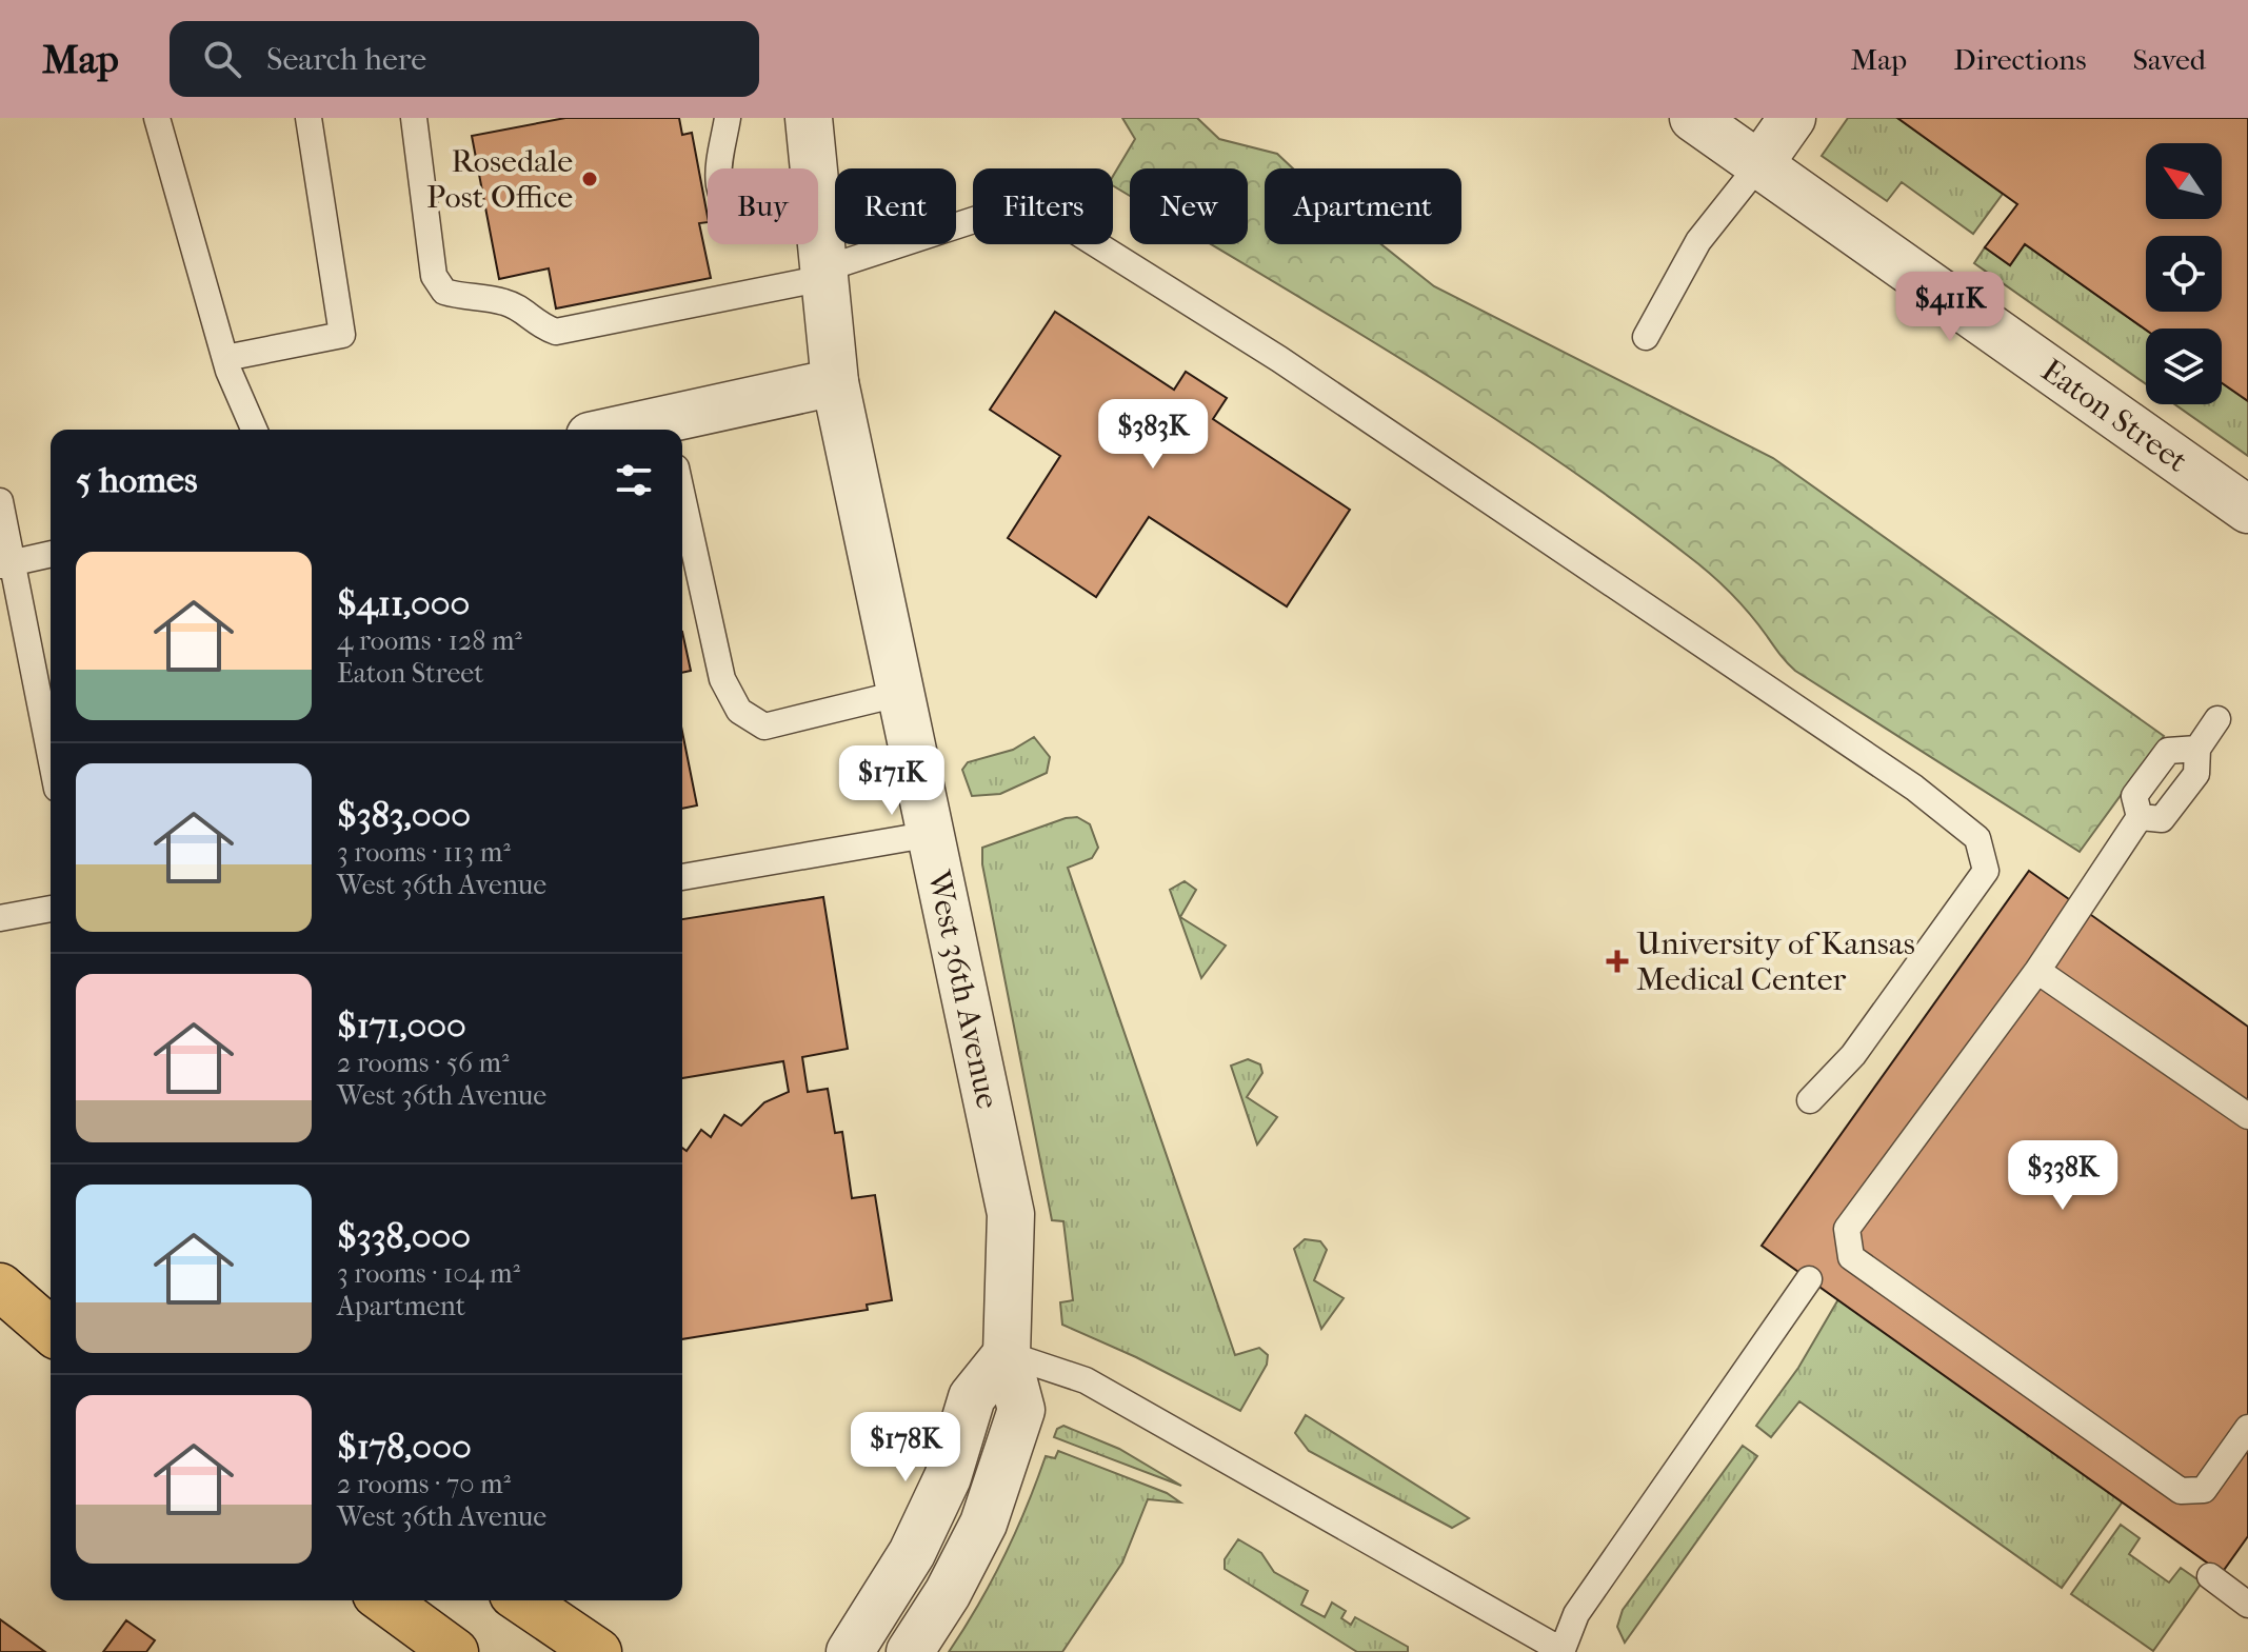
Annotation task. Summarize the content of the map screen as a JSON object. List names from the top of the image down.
{
  "streets": {
    "street": ["Eaton Street", "West 36th Avenue"]
  },
  "places": {
    "other": ["Rosedale Post Office"],
    "health": ["University of Kansas Medical Center"]
  },
  "north": "top left",
  "page": {
    "header": "Map",
    "search": "Search here",
    "nav": ["Map", "Directions", "Saved"],
    "chip": [
      "Buy",
      "Rent",
      "Filters",
      "New",
      "Apartment"
    ],
    "price": [
      "$411K",
      "$383K",
      "$171K",
      "$338K",
      "$178K"
    ],
    "heading": "5 homes",
    "list": [
      {
        "name": "$411,000",
        "note": "4 rooms · 128 m² · Eaton Street"
      },
      {
        "name": "$383,000",
        "note": "3 rooms · 113 m² · West 36th Avenue"
      },
      {
        "name": "$171,000",
        "note": "2 rooms · 56 m² · West 36th Avenue"
      },
      {
        "name": "$338,000",
        "note": "3 rooms · 104 m² · Apartment"
      },
      {
        "name": "$178,000",
        "note": "2 rooms · 70 m² · West 36th Avenue"
      }
    ]
  }
}
